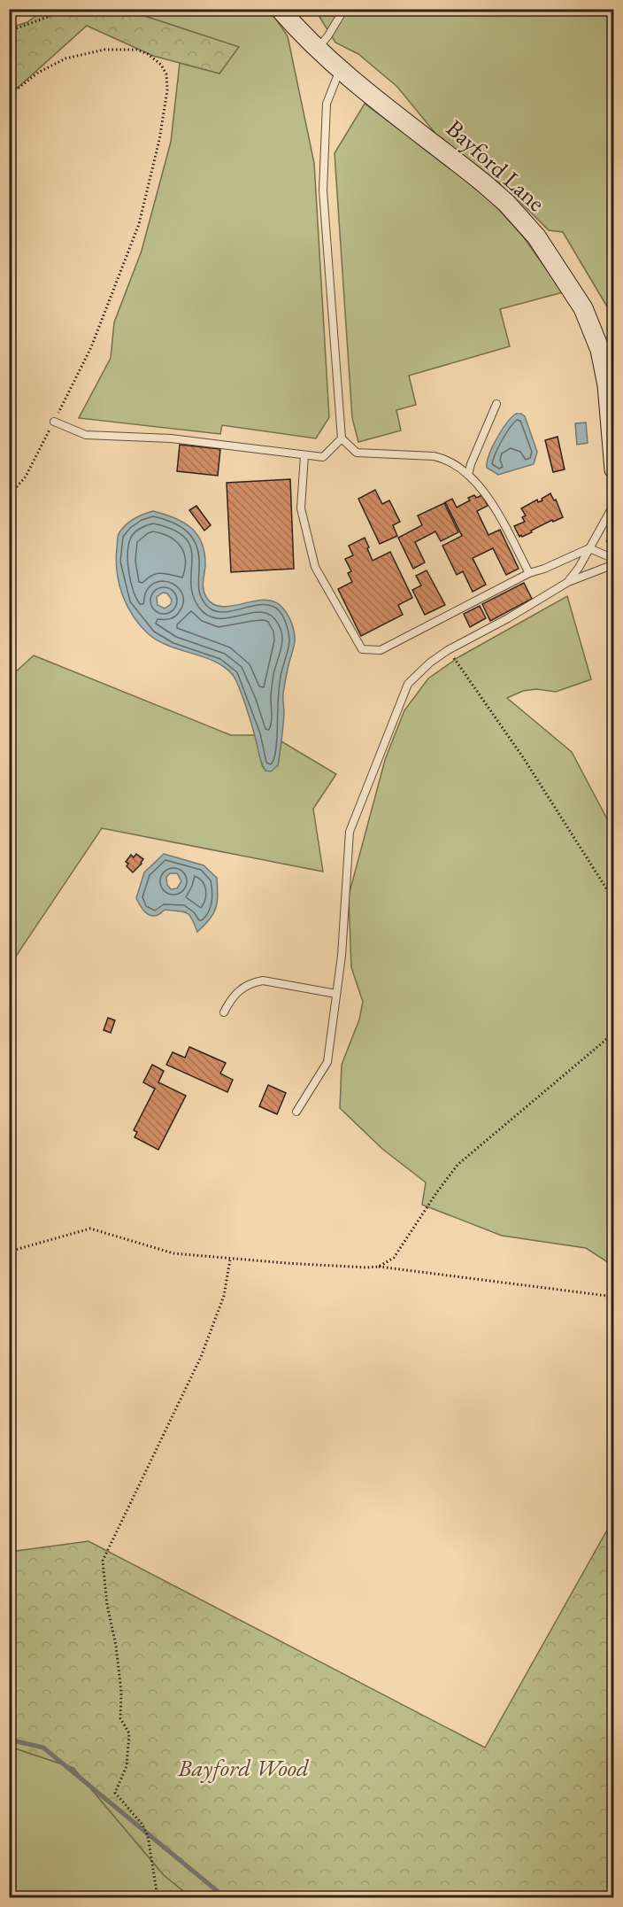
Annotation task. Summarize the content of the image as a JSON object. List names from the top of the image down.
{
  "streets": {
    "street": ["Bayford Lane"]
  },
  "parks": ["Bayford Wood"]
}
